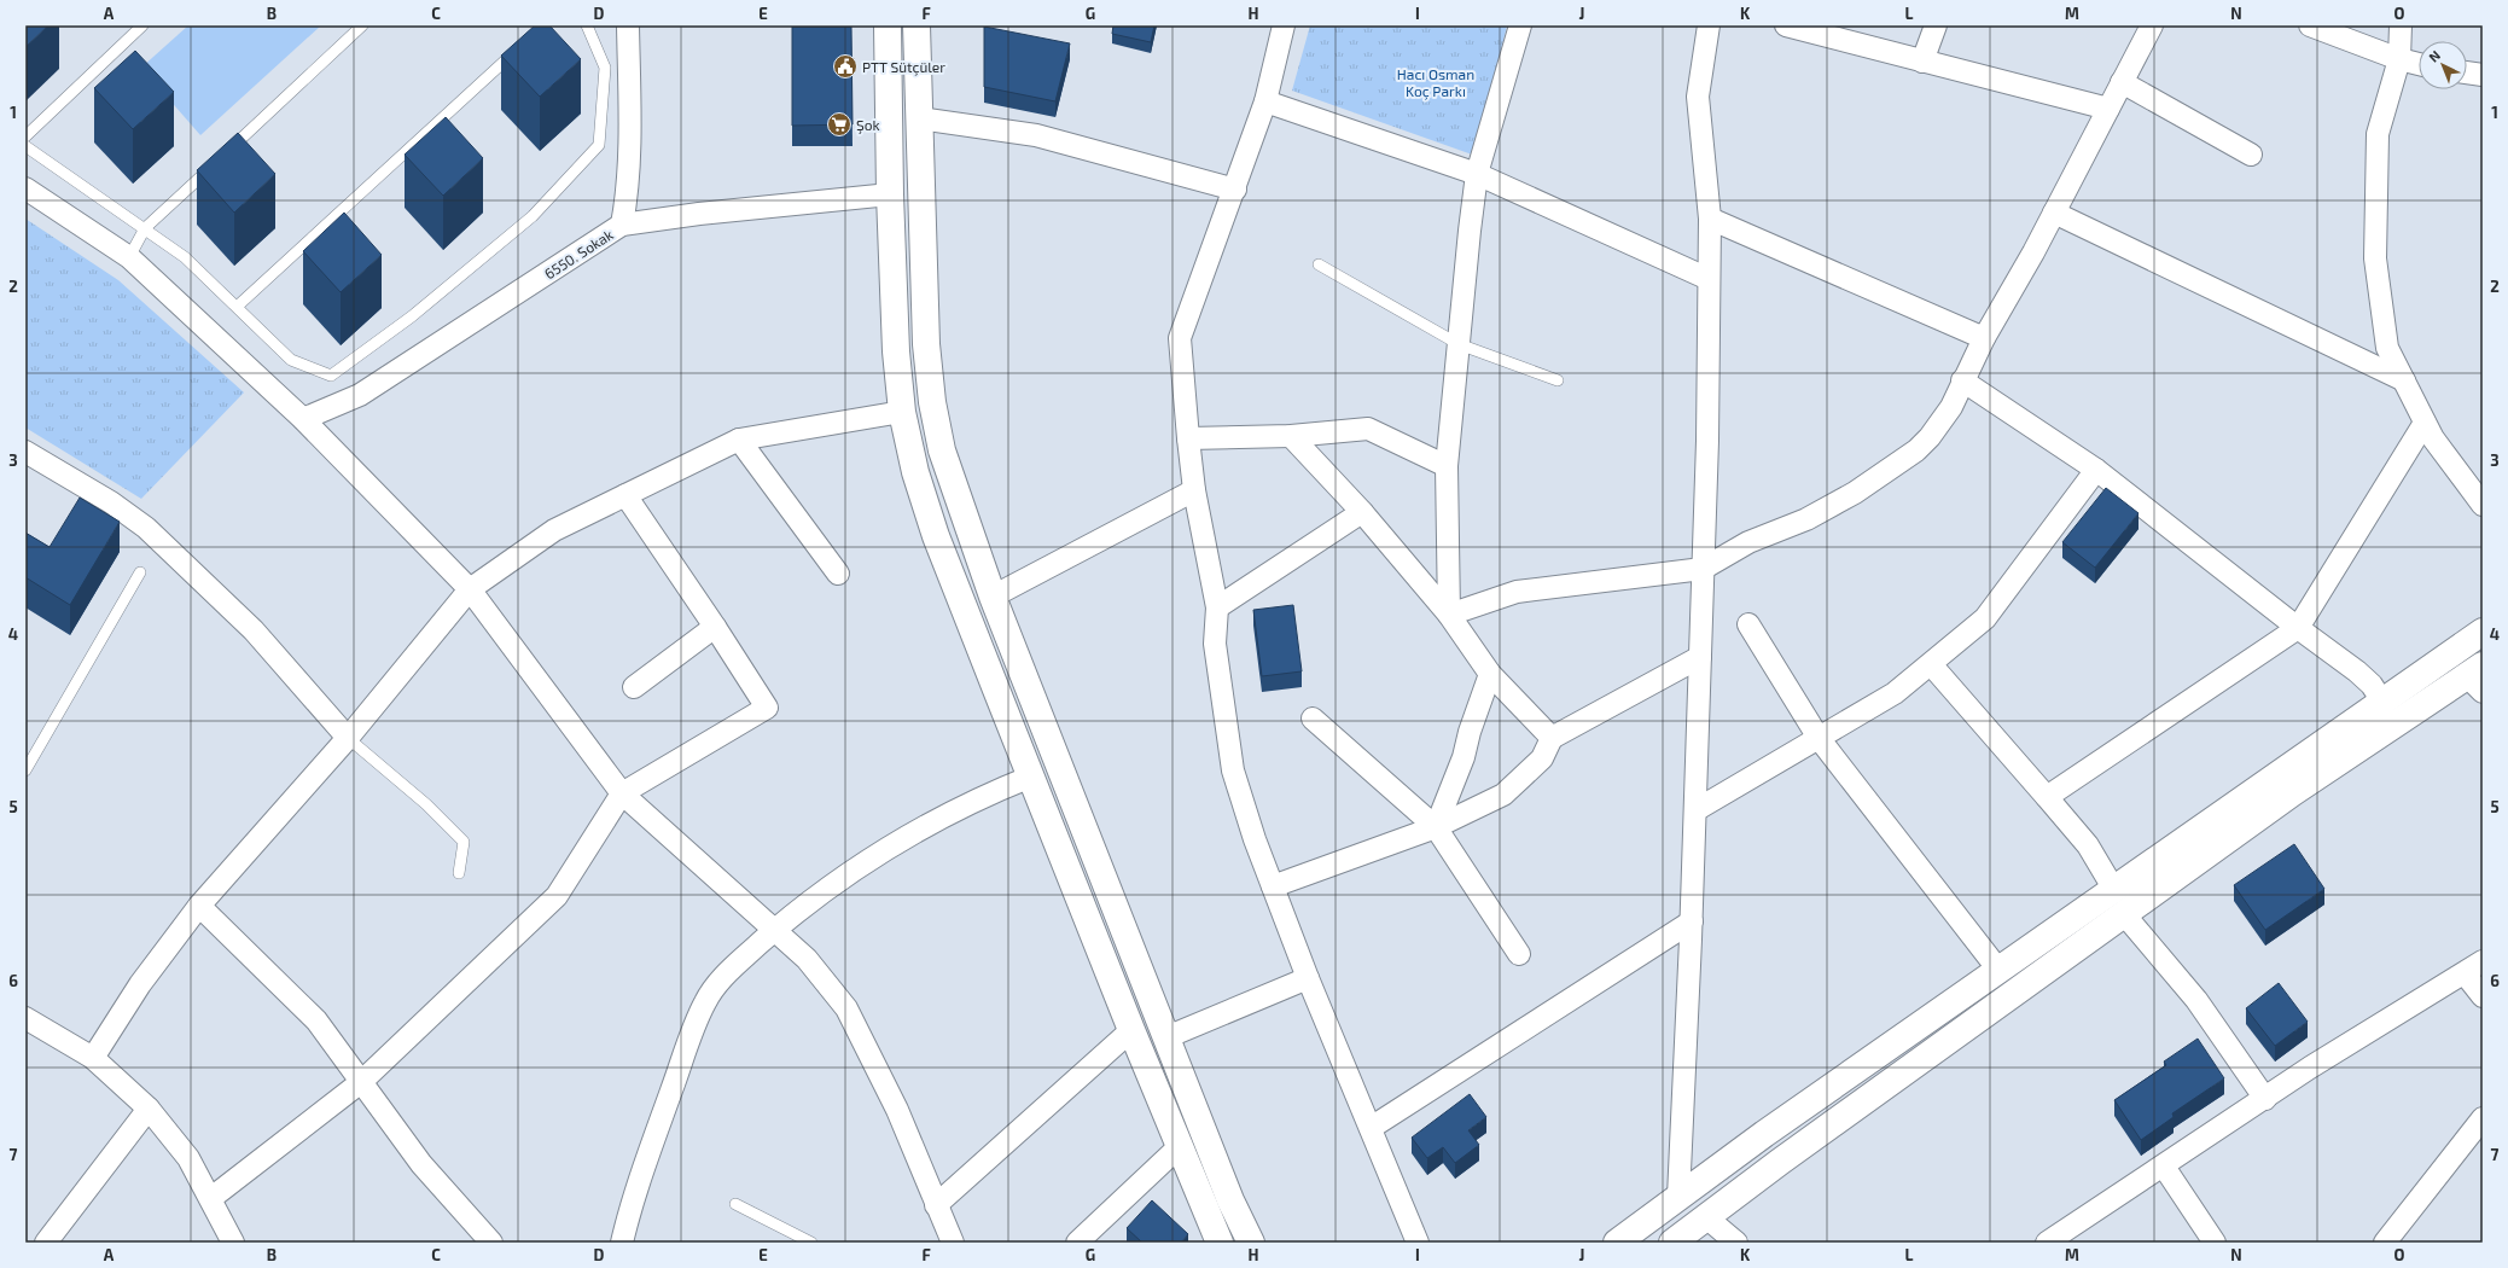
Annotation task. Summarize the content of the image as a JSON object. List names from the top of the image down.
{
  "streets": {
    "street": ["6550. Sokak"]
  },
  "parks": ["Hacı Osman Koç Parkı"],
  "places": {
    "public building": ["PTT Sütçüler"],
    "supermarket": ["Şok"]
  },
  "north": "top left",
  "grid": {
    "columns": [
      "A",
      "B",
      "C",
      "D",
      "E",
      "F",
      "G",
      "H",
      "I",
      "J",
      "K",
      "L",
      "M",
      "N",
      "O"
    ],
    "rows": [
      "1",
      "2",
      "3",
      "4",
      "5",
      "6",
      "7"
    ]
  }
}
